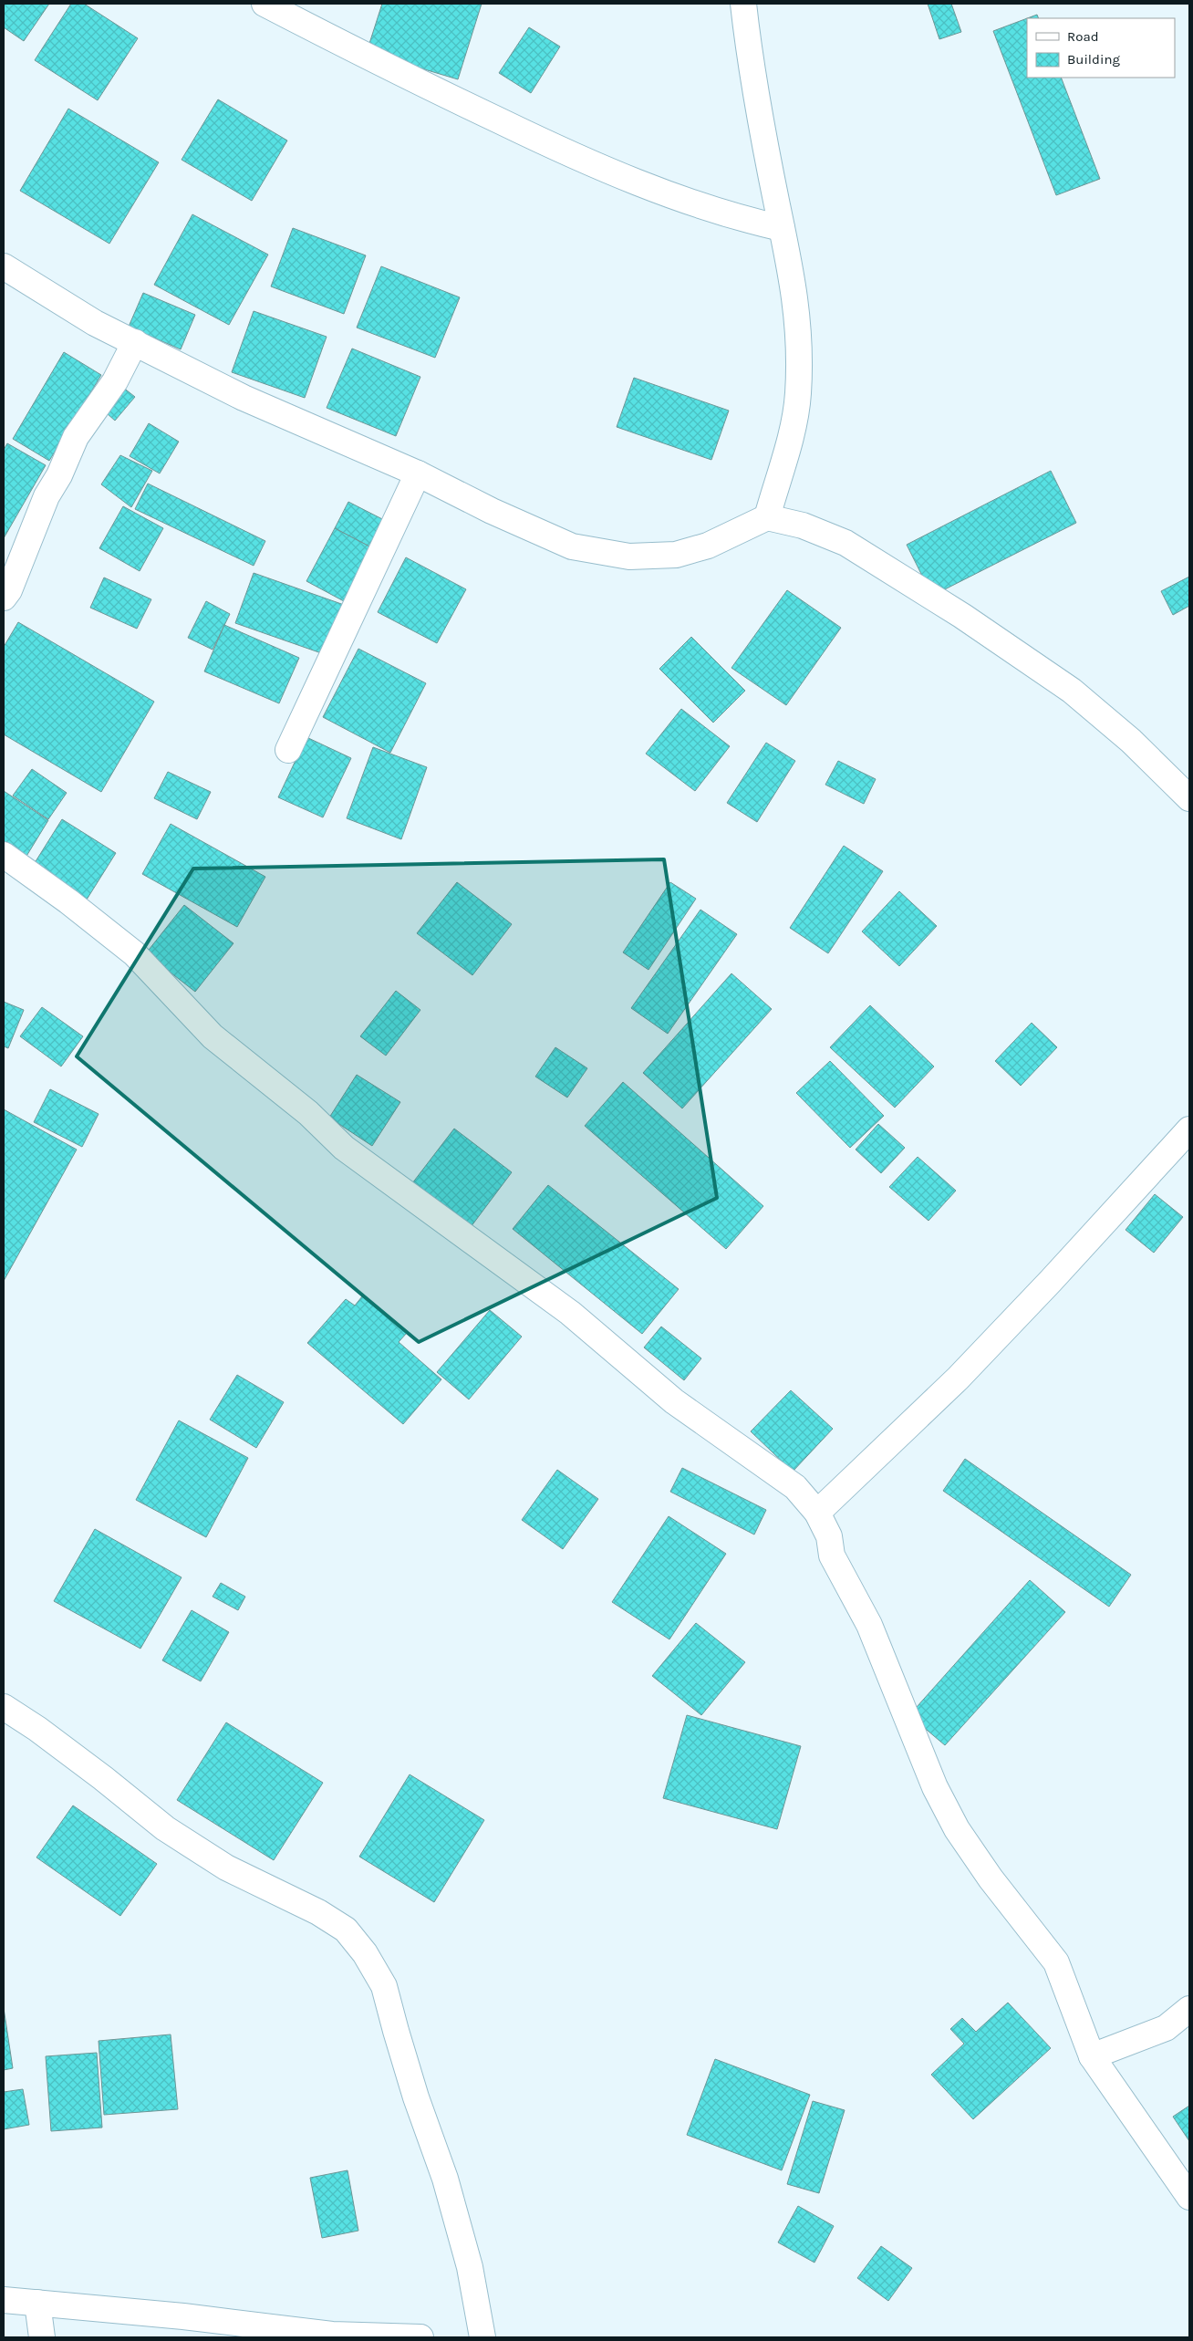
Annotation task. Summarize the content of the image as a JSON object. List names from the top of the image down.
{
  "legend": ["Road", "Building"]
}
